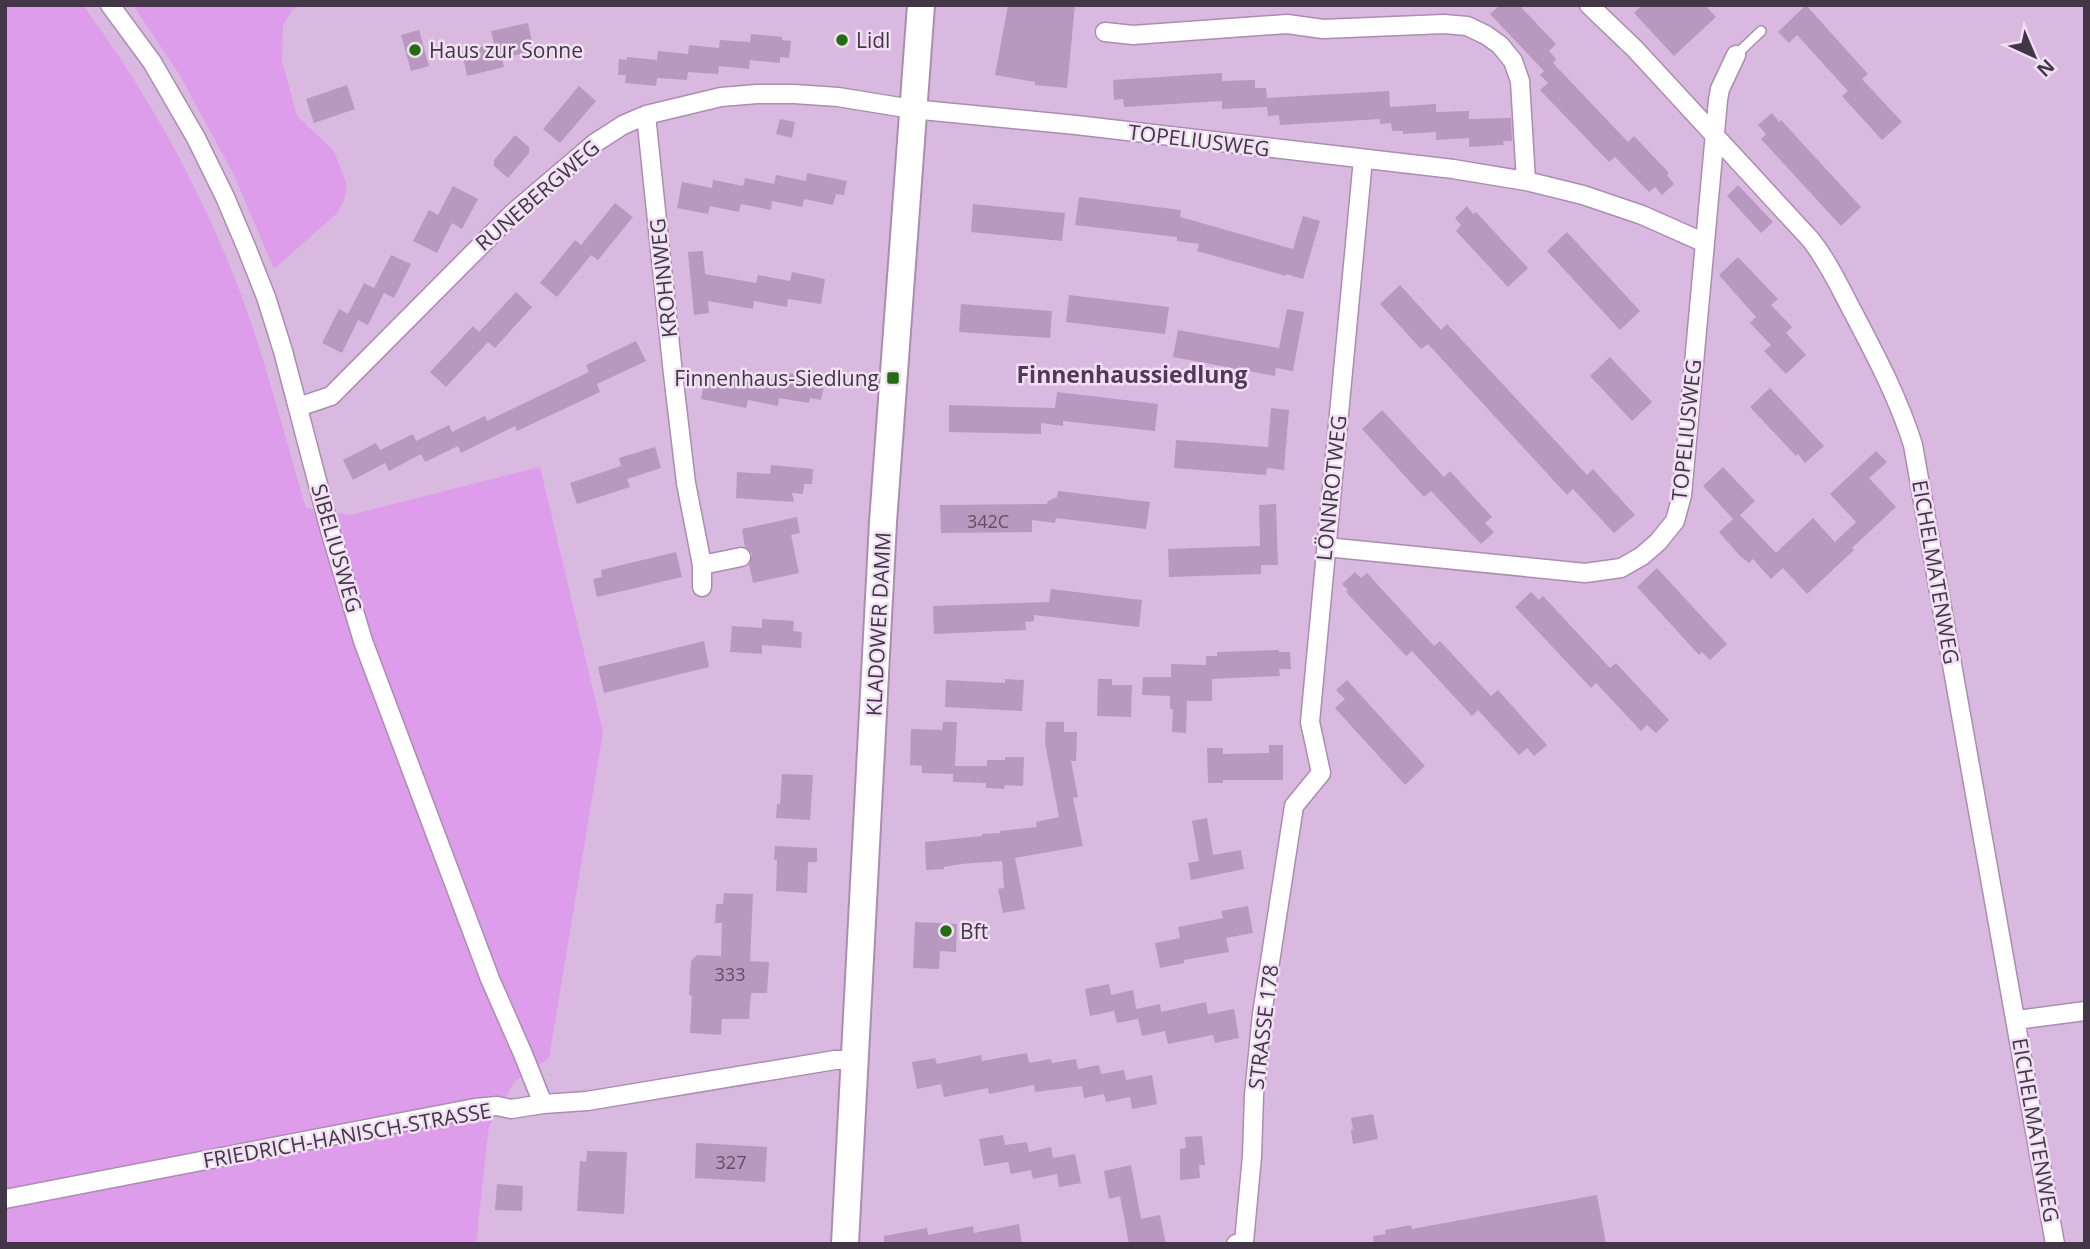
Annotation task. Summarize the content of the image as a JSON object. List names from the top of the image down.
{
  "streets": {
    "main road": ["KLADOWER DAMM"],
    "street": [
      "TOPELIUSWEG",
      "RUNEBERGWEG",
      "KROHNWEG",
      "LÖNNROTWEG",
      "SIBELIUSWEG",
      "EICHELMATENWEG",
      "STRASSE 178",
      "FRIEDRICH-HANISCH-STRASSE"
    ]
  },
  "crossings": [
    ["TOPELIUSWEG", "RUNEBERGWEG"],
    ["TOPELIUSWEG", "LÖNNROTWEG"],
    ["TOPELIUSWEG", "KLADOWER DAMM"],
    ["RUNEBERGWEG", "KROHNWEG"],
    ["RUNEBERGWEG", "SIBELIUSWEG"],
    ["RUNEBERGWEG", "KLADOWER DAMM"],
    ["LÖNNROTWEG", "STRASSE 178"],
    ["SIBELIUSWEG", "FRIEDRICH-HANISCH-STRASSE"],
    ["KLADOWER DAMM", "FRIEDRICH-HANISCH-STRASSE"]
  ],
  "districts": ["Finnenhaussiedlung"],
  "places": {
    "other": ["Lidl", "Haus zur Sonne", "Bft"],
    "transit": ["Finnenhaus-Siedlung"]
  },
  "house_numbers": ["342C", "333", "327"],
  "north": "bottom right"
}
